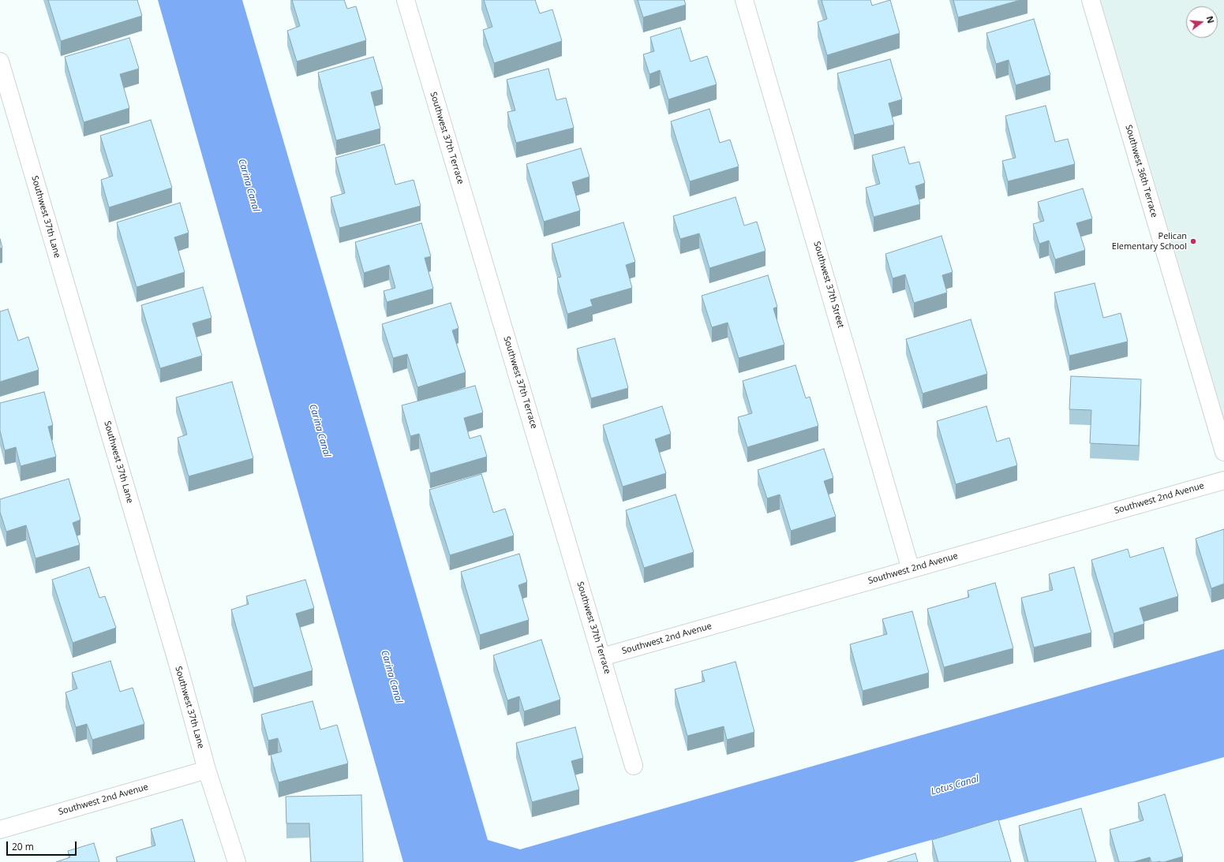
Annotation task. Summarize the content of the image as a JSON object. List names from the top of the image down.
{
  "streets": {
    "street": [
      "Southwest 37th Terrace",
      "Southwest 36th Terrace",
      "Southwest 37th Lane",
      "Southwest 37th Street",
      "Southwest 2nd Avenue"
    ]
  },
  "crossings": [
    ["Southwest 37th Terrace", "Southwest 2nd Avenue"],
    ["Southwest 37th Lane", "Southwest 2nd Avenue"],
    ["Southwest 37th Street", "Southwest 2nd Avenue"]
  ],
  "water": ["Carina Canal", "Lotus Canal"],
  "places": ["Pelican Elementary School"],
  "scale_bar": "20 m",
  "north": "right"
}
